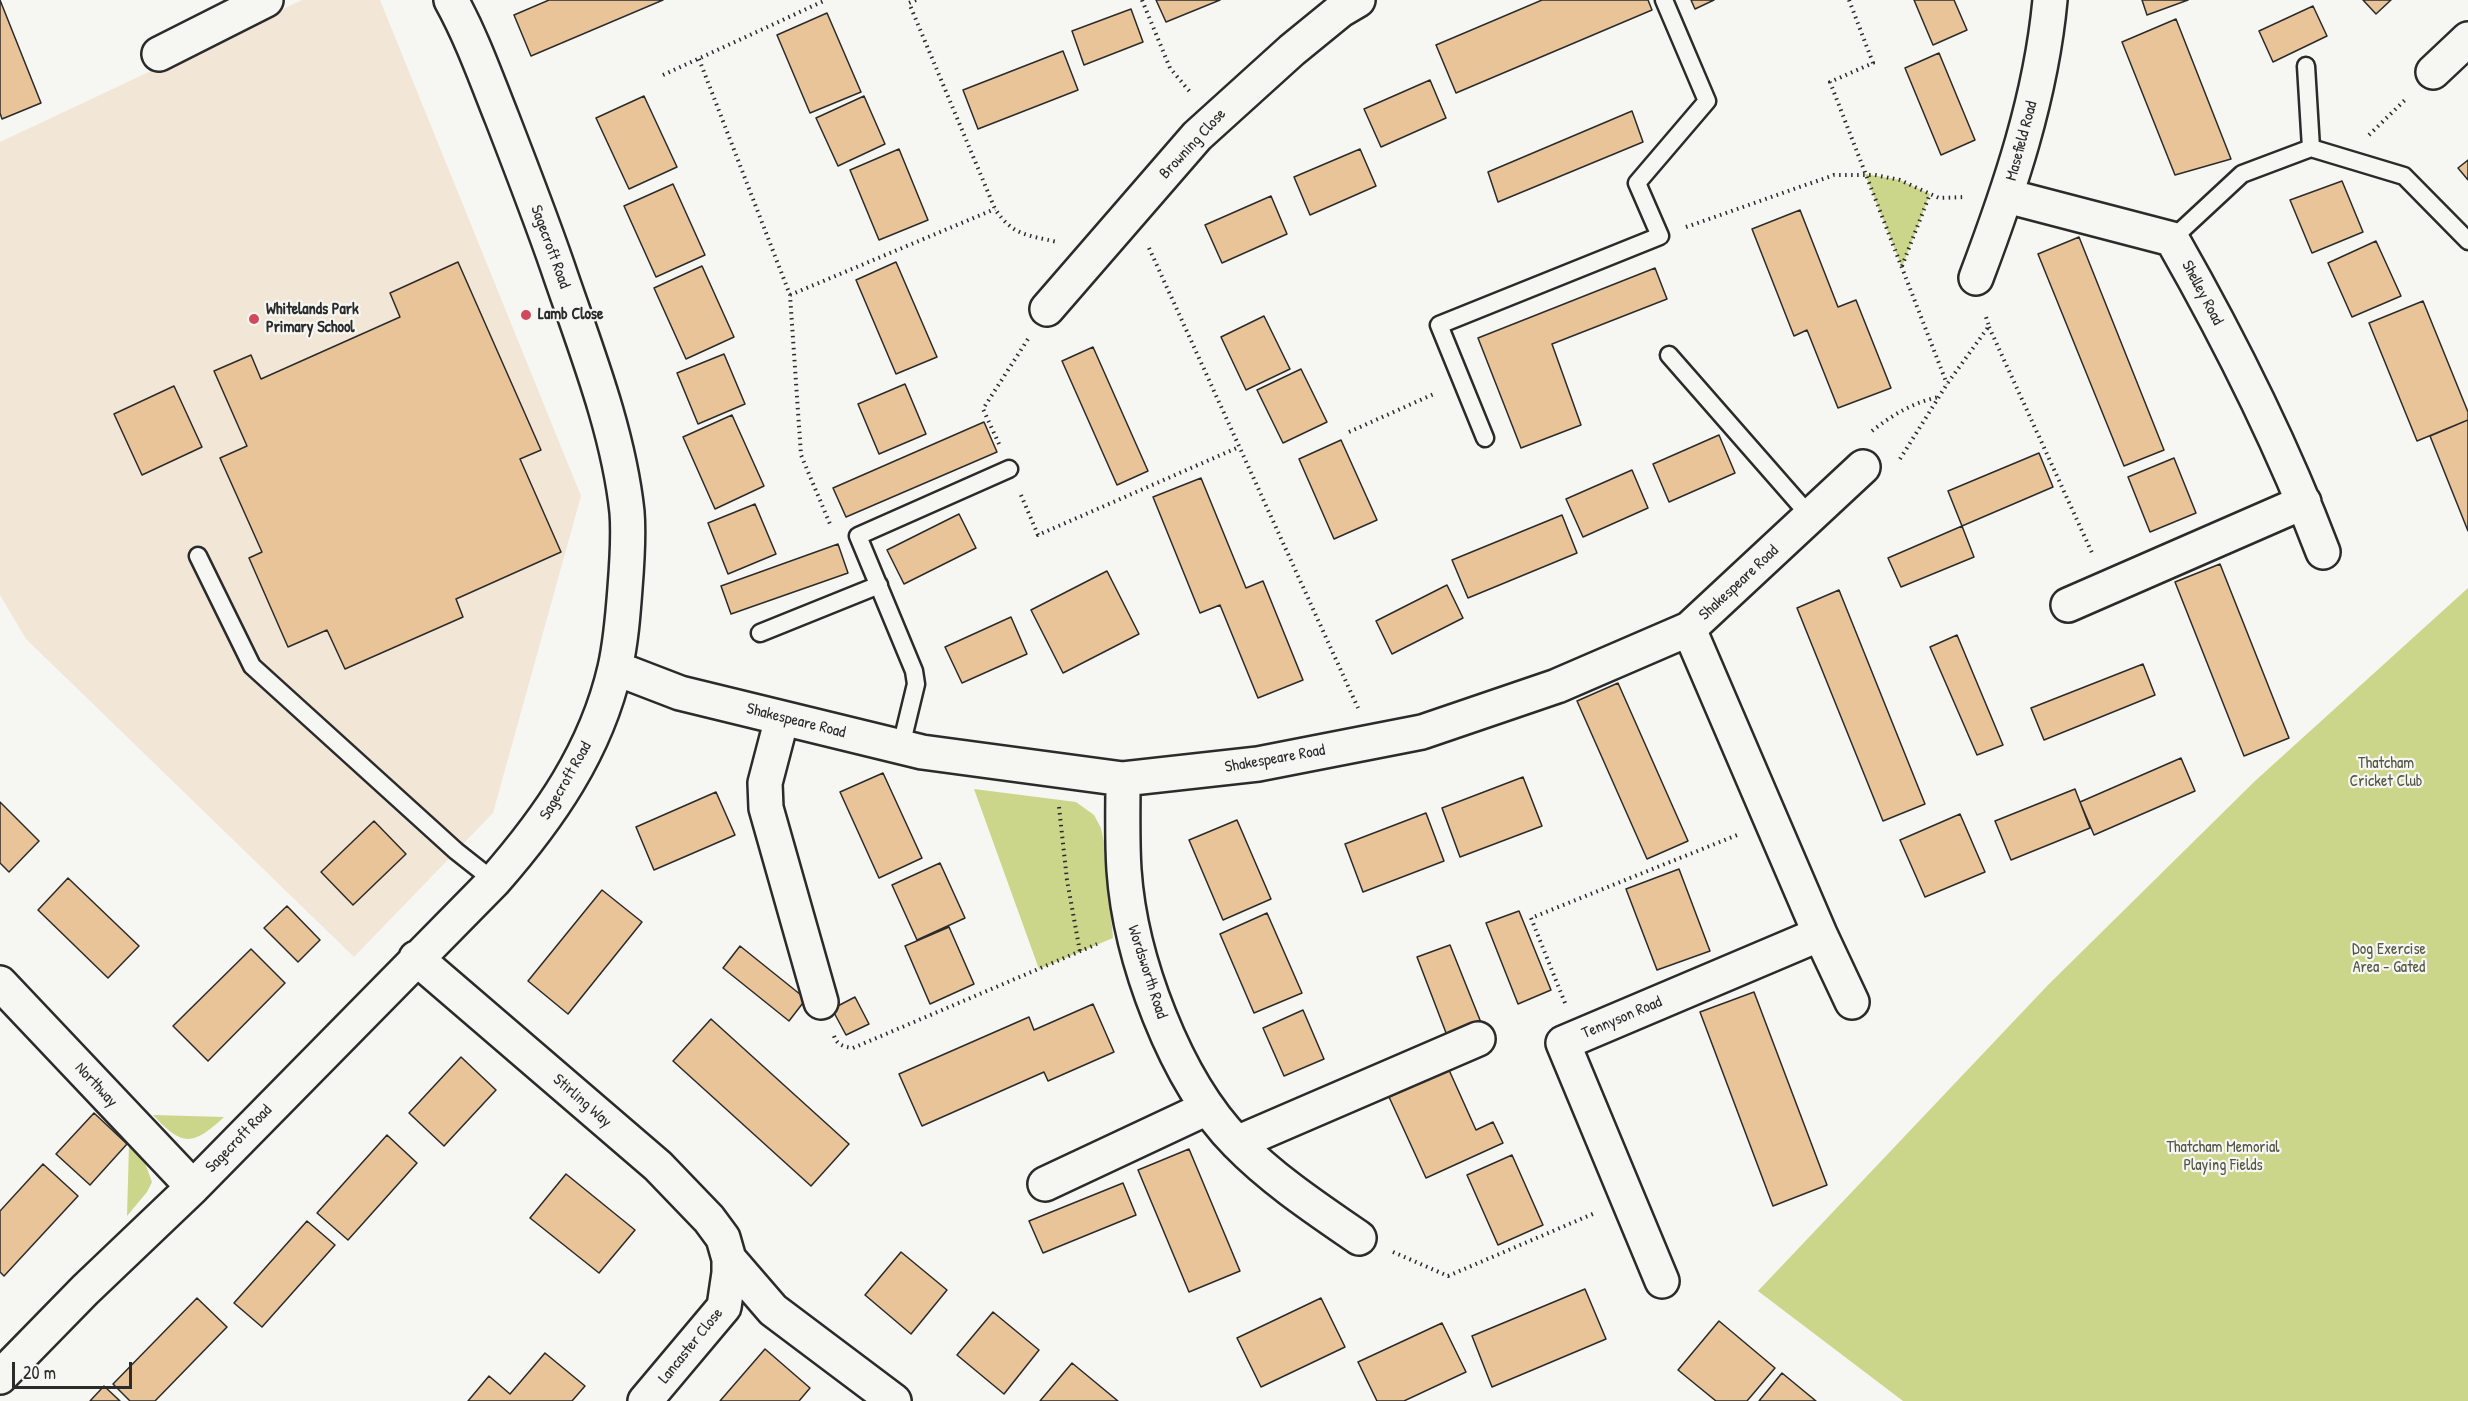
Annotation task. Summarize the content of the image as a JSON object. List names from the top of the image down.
{
  "streets": {
    "street": [
      "Masefield Road",
      "Browning Close",
      "Sagecroft Road",
      "Shelley Road",
      "Shakespeare Road",
      "Wordsworth Road",
      "Tennyson Road",
      "Northway",
      "Stirling Way",
      "Lancaster Close"
    ]
  },
  "crossings": [
    ["Sagecroft Road", "Shakespeare Road"],
    ["Sagecroft Road", "Northway"],
    ["Sagecroft Road", "Stirling Way"],
    ["Shakespeare Road", "Wordsworth Road"],
    ["Stirling Way", "Lancaster Close"]
  ],
  "parks": ["Thatcham Cricket Club", "Dog Exercise Area - Gated", "Thatcham Memorial Playing Fields"],
  "places": ["Lamb Close", "Whitelands Park Primary School"],
  "scale_bar": "20 m"
}
